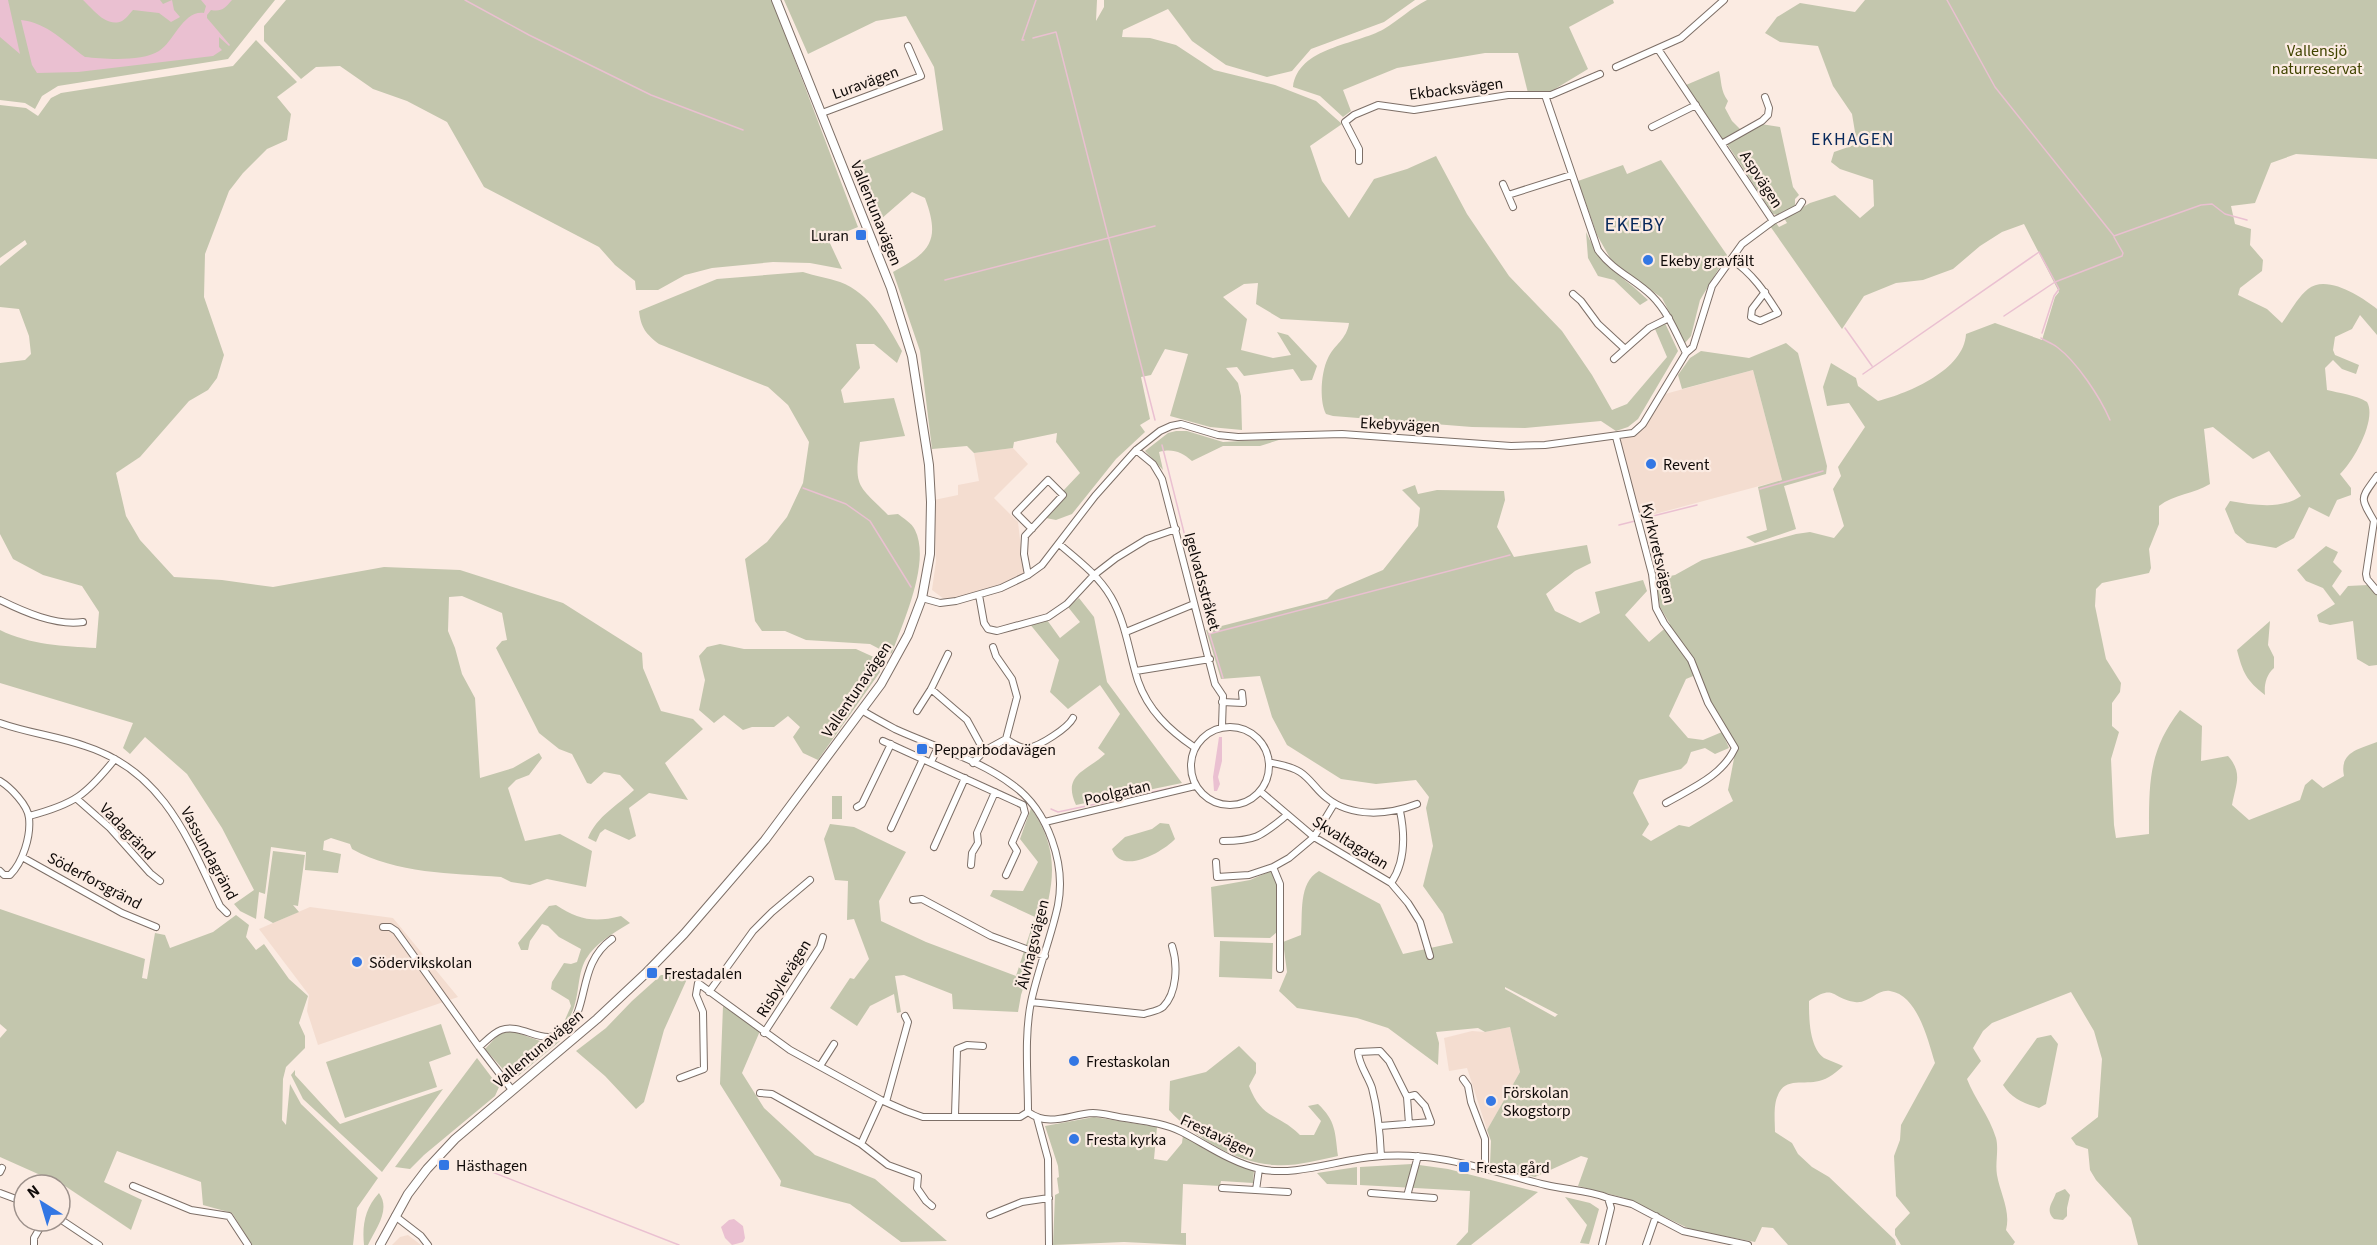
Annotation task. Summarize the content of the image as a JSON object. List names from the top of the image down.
{
  "streets": {
    "main road": ["Vallentunavägen"],
    "street": [
      "Luravägen",
      "Ekbacksvägen",
      "Aspvägen",
      "Ekebyvägen",
      "Kyrkvretsvägen",
      "Igelvadsstråket",
      "Poolgatan",
      "Vadagränd",
      "Skvaltagatan",
      "Vassundagränd",
      "Söderforsgränd",
      "Älvhagsvägen",
      "Risbylevägen",
      "Frestavägen"
    ]
  },
  "crossings": [
    ["Luravägen", "Vallentunavägen"],
    ["Aspvägen", "Ekebyvägen"],
    ["Vallentunavägen", "Ekebyvägen"],
    ["Vallentunavägen", "Älvhagsvägen"],
    ["Ekebyvägen", "Kyrkvretsvägen"],
    ["Ekebyvägen", "Igelvadsstråket"],
    ["Igelvadsstråket", "Poolgatan"],
    ["Igelvadsstråket", "Skvaltagatan"],
    ["Poolgatan", "Skvaltagatan"],
    ["Poolgatan", "Älvhagsvägen"]
  ],
  "districts": ["EKHAGEN", "EKEBY"],
  "parks": ["Vallensjö naturreservat"],
  "places": {
    "transit": [
      "Luran",
      "Pepparbodavägen",
      "Frestadalen",
      "Hästhagen",
      "Fresta gård"
    ],
    "other": [
      "Ekeby gravfält",
      "Revent",
      "Södervikskolan",
      "Frestaskolan",
      "Förskolan Skogstorp",
      "Fresta kyrka"
    ]
  },
  "north": "top left"
}
